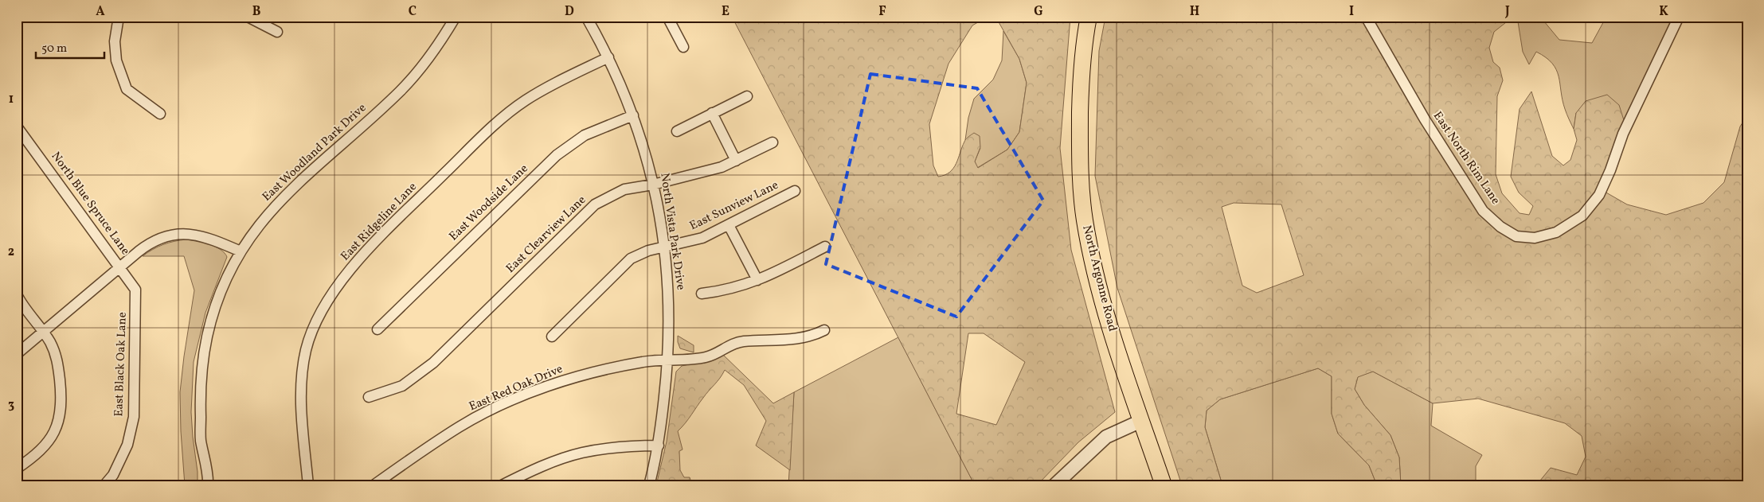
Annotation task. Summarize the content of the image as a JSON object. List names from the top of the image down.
{
  "streets": {
    "main road": ["North Argonne Road"],
    "street": [
      "East Woodland Park Drive",
      "East North Rim Lane",
      "East Woodside Lane",
      "North Blue Spruce Lane",
      "East Sunview Lane",
      "East Ridgeline Lane",
      "North Vista Park Drive",
      "East Clearview Lane",
      "East Black Oak Lane",
      "East Red Oak Drive"
    ]
  },
  "crossings": [
    ["East Woodland Park Drive", "North Blue Spruce Lane"],
    ["East Woodside Lane", "North Vista Park Drive"],
    ["North Blue Spruce Lane", "East Black Oak Lane"],
    ["East Sunview Lane", "North Vista Park Drive"],
    ["East Ridgeline Lane", "North Vista Park Drive"],
    ["North Vista Park Drive", "East Clearview Lane"],
    ["North Vista Park Drive", "East Red Oak Drive"]
  ],
  "scale_bar": "50 m",
  "grid": {
    "columns": [
      "A",
      "B",
      "C",
      "D",
      "E",
      "F",
      "G",
      "H",
      "I",
      "J",
      "K"
    ],
    "rows": ["1", "2", "3"]
  }
}
